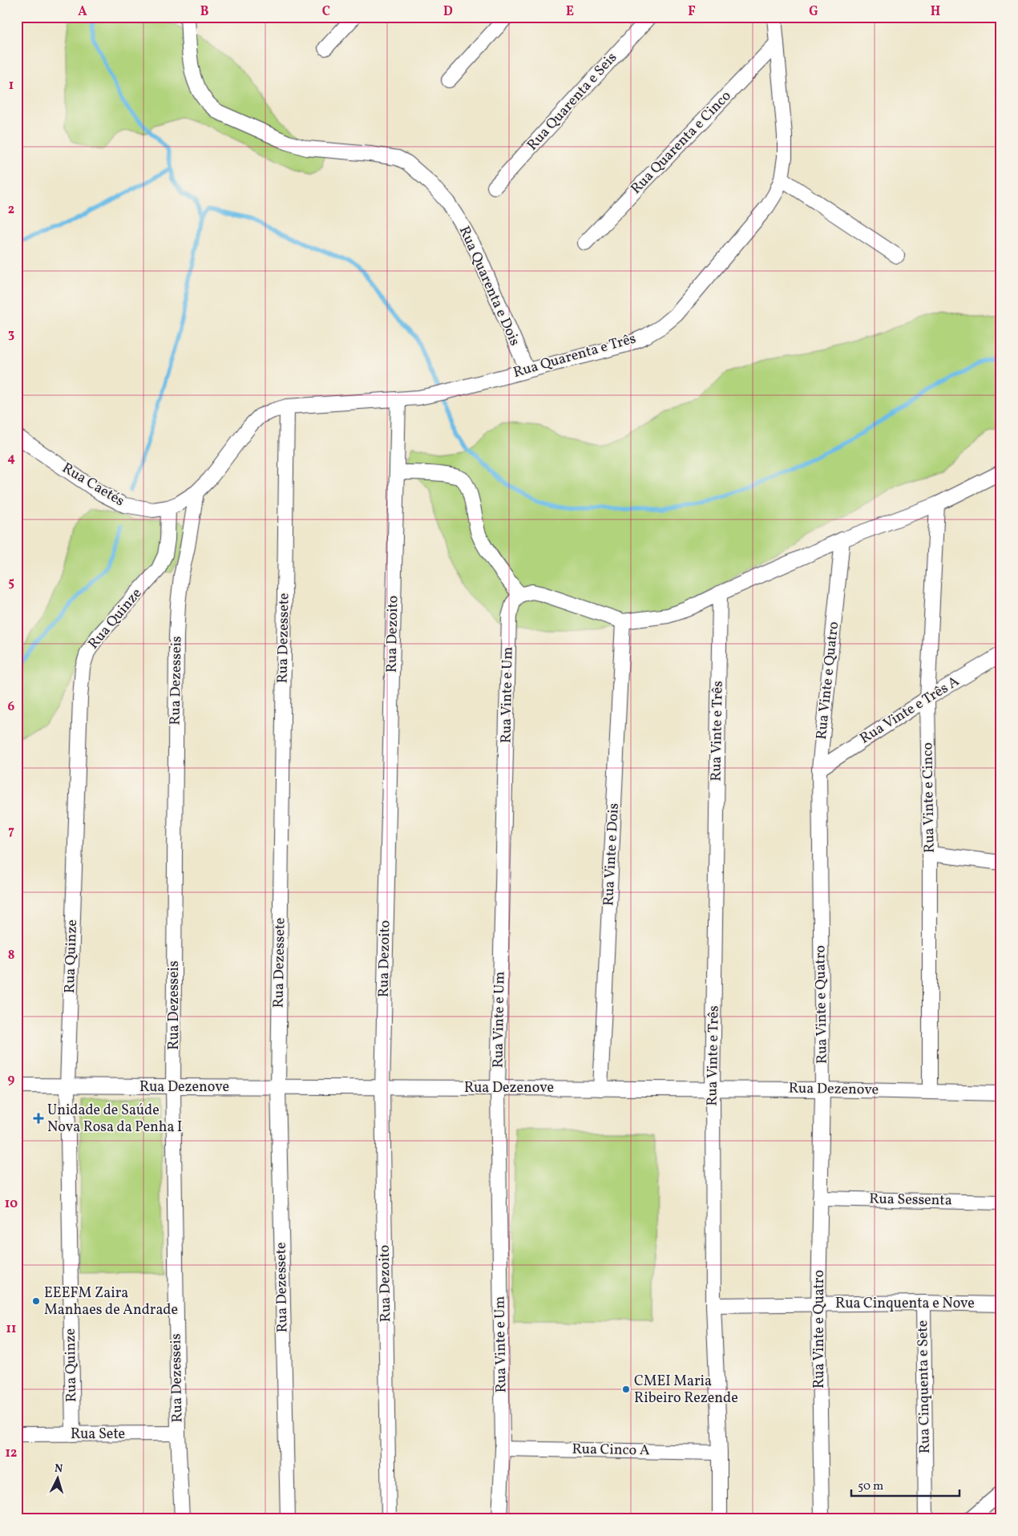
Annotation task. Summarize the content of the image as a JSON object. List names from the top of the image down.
{
  "streets": {
    "street": [
      "Rua Quarenta e Seis",
      "Rua Quarenta e Cinco",
      "Rua Quarenta e Dois",
      "Rua Quarenta e Três",
      "Rua Caetés",
      "Rua Quinze",
      "Rua Dezoito",
      "Rua Dezessete",
      "Rua Dezesseis",
      "Rua Vinte e Quatro",
      "Rua Vinte e Um",
      "Rua Vinte e Três A",
      "Rua Vinte e Três",
      "Rua Vinte e Cinco",
      "Rua Vinte e Dois",
      "Rua Dezenove",
      "Rua Sessenta",
      "Rua Cinquenta e Nove",
      "Rua Cinquenta e Sete",
      "Rua Sete",
      "Rua Cinco A"
    ]
  },
  "crossings": [
    ["Rua Quarenta e Cinco", "Rua Quarenta e Três"],
    ["Rua Quarenta e Dois", "Rua Quarenta e Três"],
    ["Rua Quarenta e Três", "Rua Caetés"],
    ["Rua Quarenta e Três", "Rua Dezoito"],
    ["Rua Quarenta e Três", "Rua Dezessete"],
    ["Rua Quarenta e Três", "Rua Dezesseis"],
    ["Rua Caetés", "Rua Quinze"],
    ["Rua Caetés", "Rua Dezesseis"],
    ["Rua Quinze", "Rua Dezenove"],
    ["Rua Quinze", "Rua Sete"],
    ["Rua Dezoito", "Rua Dezenove"],
    ["Rua Dezessete", "Rua Dezenove"],
    ["Rua Dezesseis", "Rua Dezenove"],
    ["Rua Dezesseis", "Rua Sete"],
    ["Rua Vinte e Quatro", "Rua Vinte e Três A"],
    ["Rua Vinte e Quatro", "Rua Dezenove"],
    ["Rua Vinte e Quatro", "Rua Sessenta"],
    ["Rua Vinte e Quatro", "Rua Cinquenta e Nove"],
    ["Rua Vinte e Um", "Rua Dezenove"],
    ["Rua Vinte e Um", "Rua Cinco A"],
    ["Rua Vinte e Três A", "Rua Vinte e Cinco"],
    ["Rua Vinte e Três", "Rua Dezenove"],
    ["Rua Vinte e Três", "Rua Cinquenta e Nove"],
    ["Rua Vinte e Três", "Rua Cinco A"],
    ["Rua Vinte e Cinco", "Rua Dezenove"],
    ["Rua Vinte e Dois", "Rua Dezenove"],
    ["Rua Cinquenta e Nove", "Rua Cinquenta e Sete"]
  ],
  "places": {
    "health": ["Unidade de Saúde Nova Rosa da Penha I"],
    "other": ["EEEFM Zaira Manhaes de Andrade", "CMEI Maria Ribeiro Rezende"]
  },
  "scale_bar": "50 m",
  "north": "top",
  "grid": {
    "columns": [
      "A",
      "B",
      "C",
      "D",
      "E",
      "F",
      "G",
      "H"
    ],
    "rows": [
      "1",
      "2",
      "3",
      "4",
      "5",
      "6",
      "7",
      "8",
      "9",
      "10",
      "11",
      "12"
    ]
  }
}
